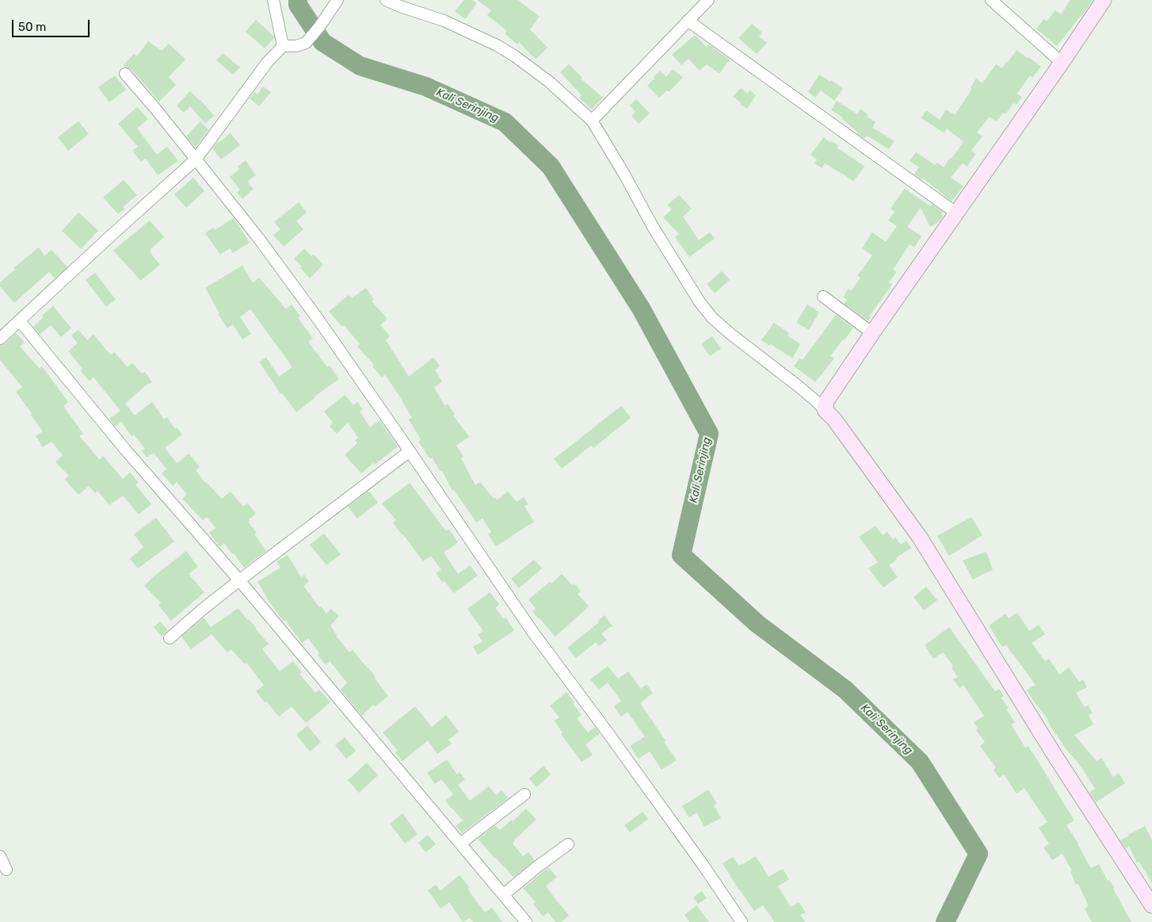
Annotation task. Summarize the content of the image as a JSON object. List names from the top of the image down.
{
  "water": ["Kali Serinjing"],
  "scale_bar": "50 m"
}
